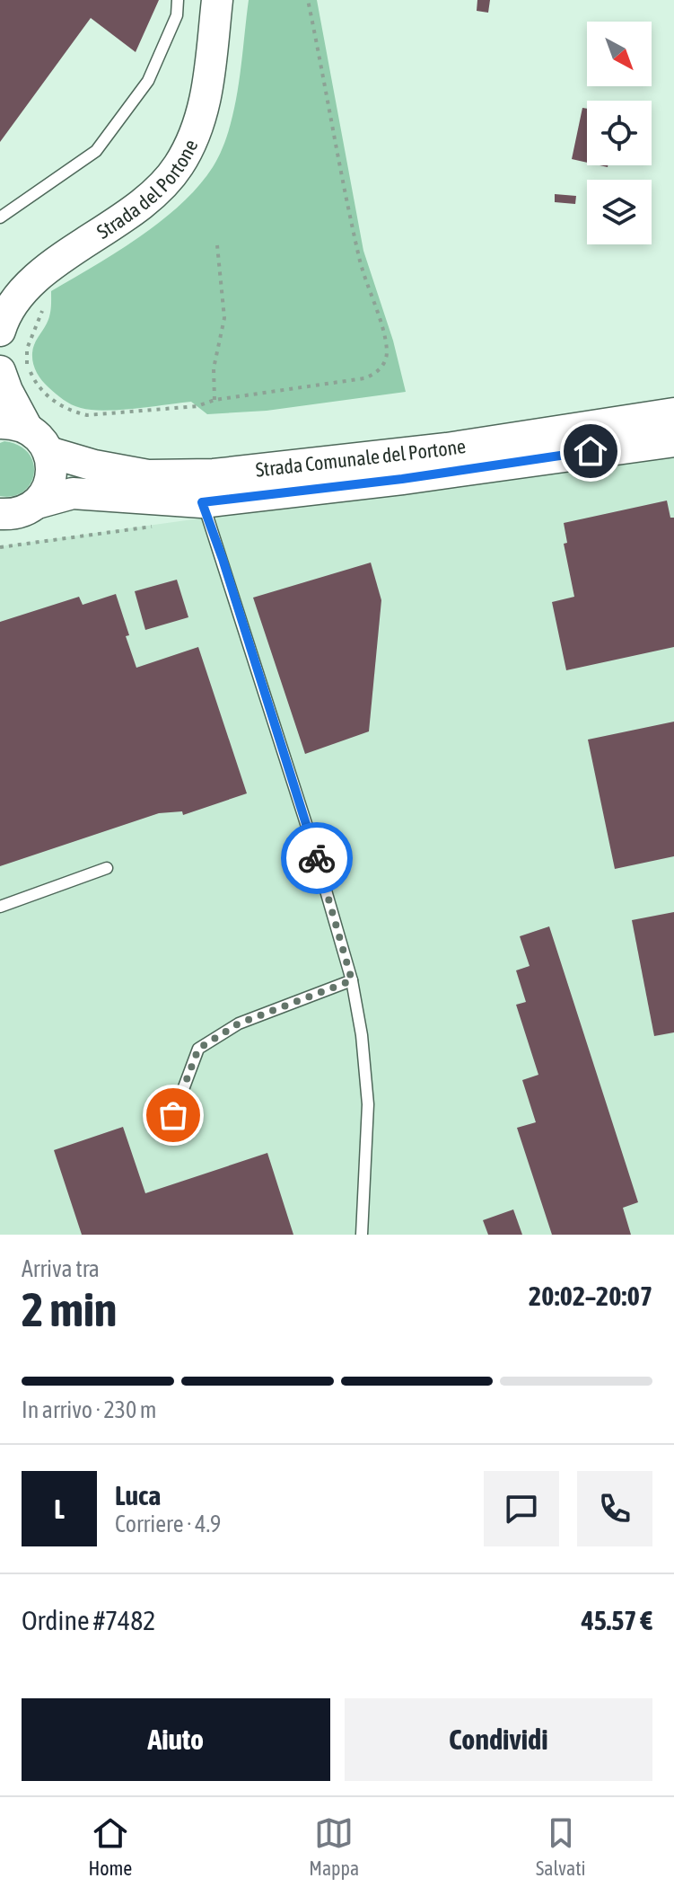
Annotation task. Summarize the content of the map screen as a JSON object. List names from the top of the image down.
{
  "streets": {
    "street": ["Strada del Portone", "Strada Comunale del Portone"]
  },
  "north": "bottom right",
  "page": {
    "heading": ["2 min", "Arriva tra", "20:02–20:07"],
    "panel": [
      "Luca",
      "Corriere · 4.9",
      "Ordine #7482",
      "45.57 €"
    ],
    "bar": "In arrivo · 230 m",
    "round": "L",
    "buttons": ["Aiuto", "Condividi"],
    "tabs": ["Home", "Mappa", "Salvati"]
  }
}
